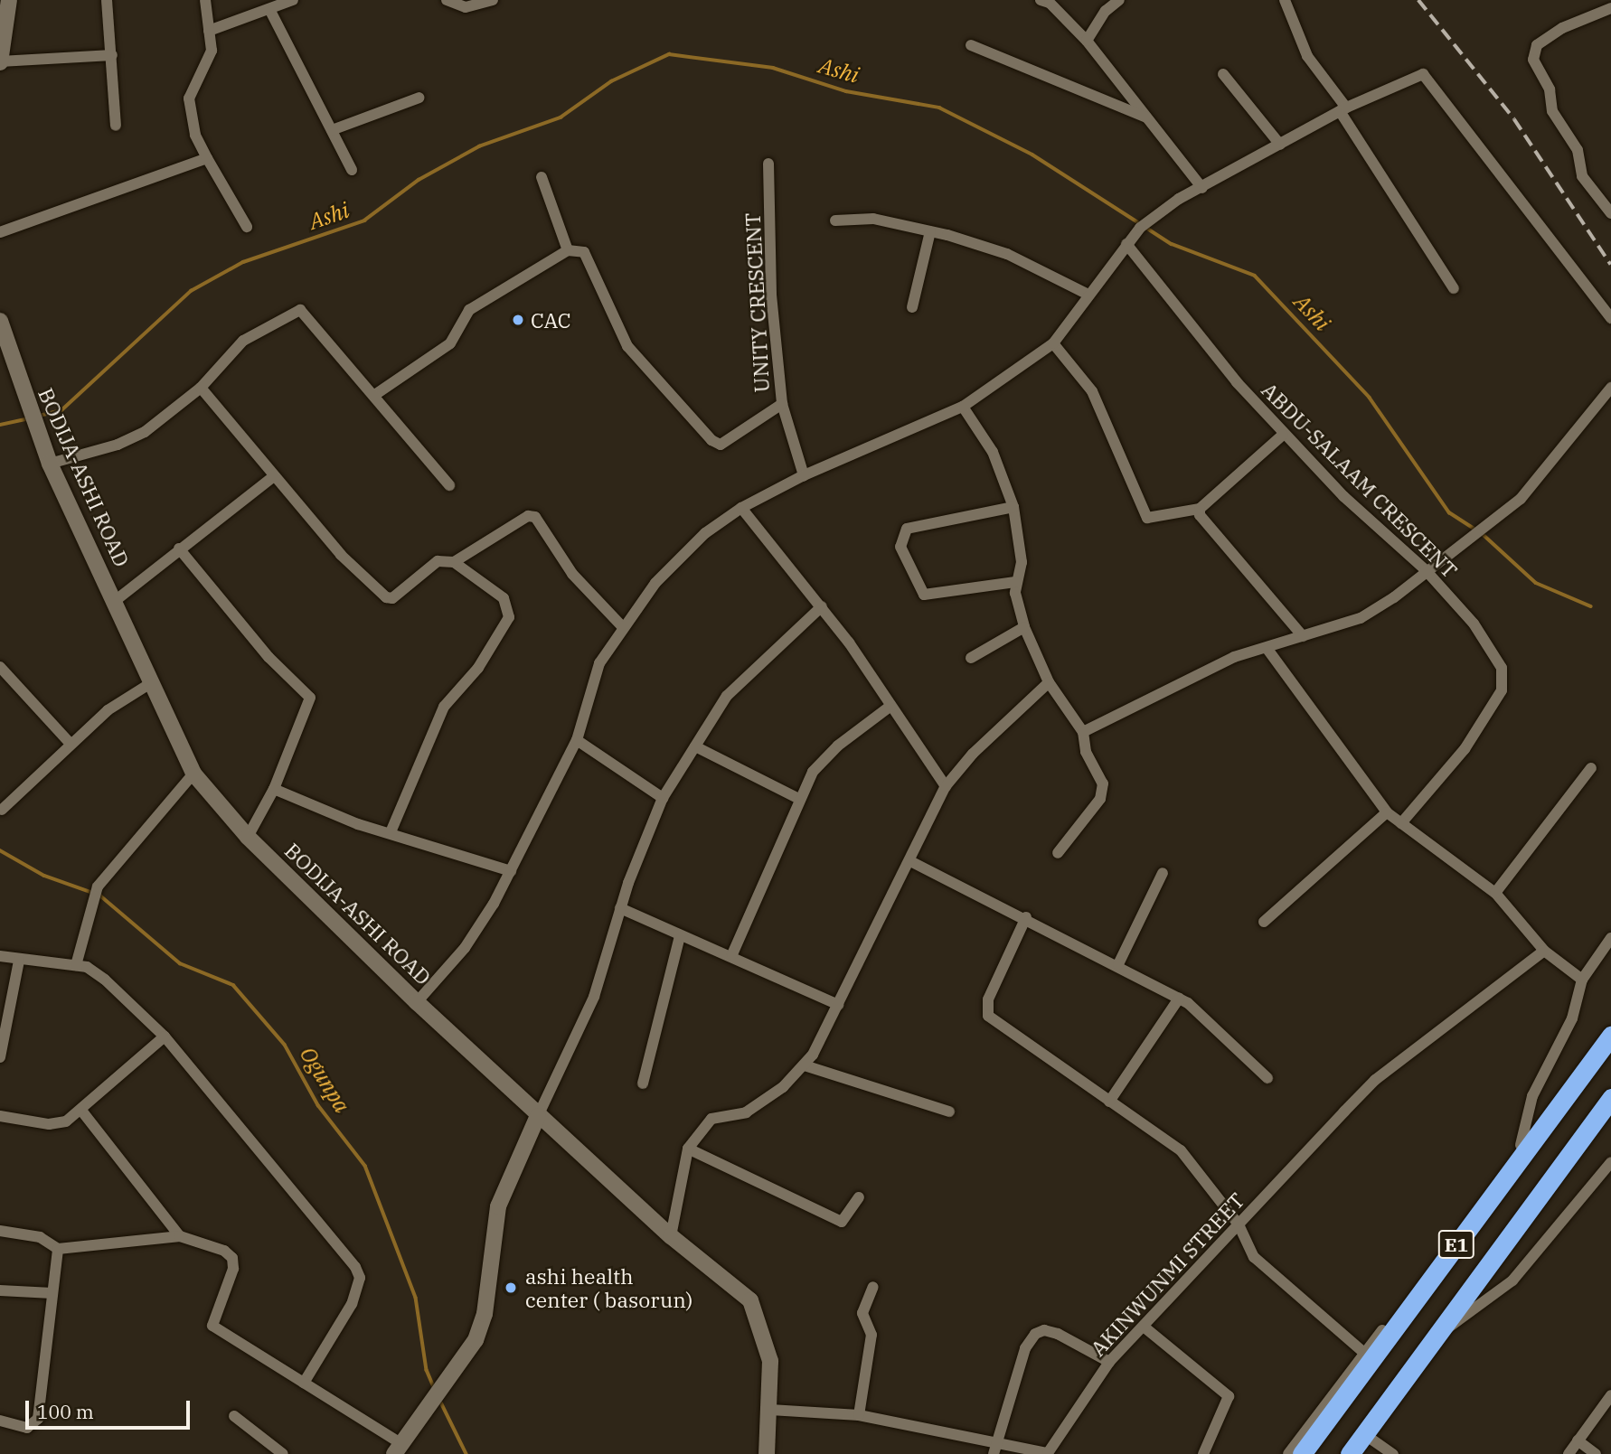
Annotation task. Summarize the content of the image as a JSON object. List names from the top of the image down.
{
  "streets": {
    "highway": ["E1"],
    "street": [
      "UNITY CRESCENT",
      "BODIJA-ASHI ROAD",
      "ABDU-SALAAM CRESCENT",
      "AKINWUNMI STREET"
    ]
  },
  "crossings": [
    ["BODIJA-ASHI ROAD", "AKINWUNMI STREET"]
  ],
  "water": ["Ashi", "Ogunpa"],
  "places": ["CAC", "ashi health center ( basorun)"],
  "scale_bar": "100 m"
}
